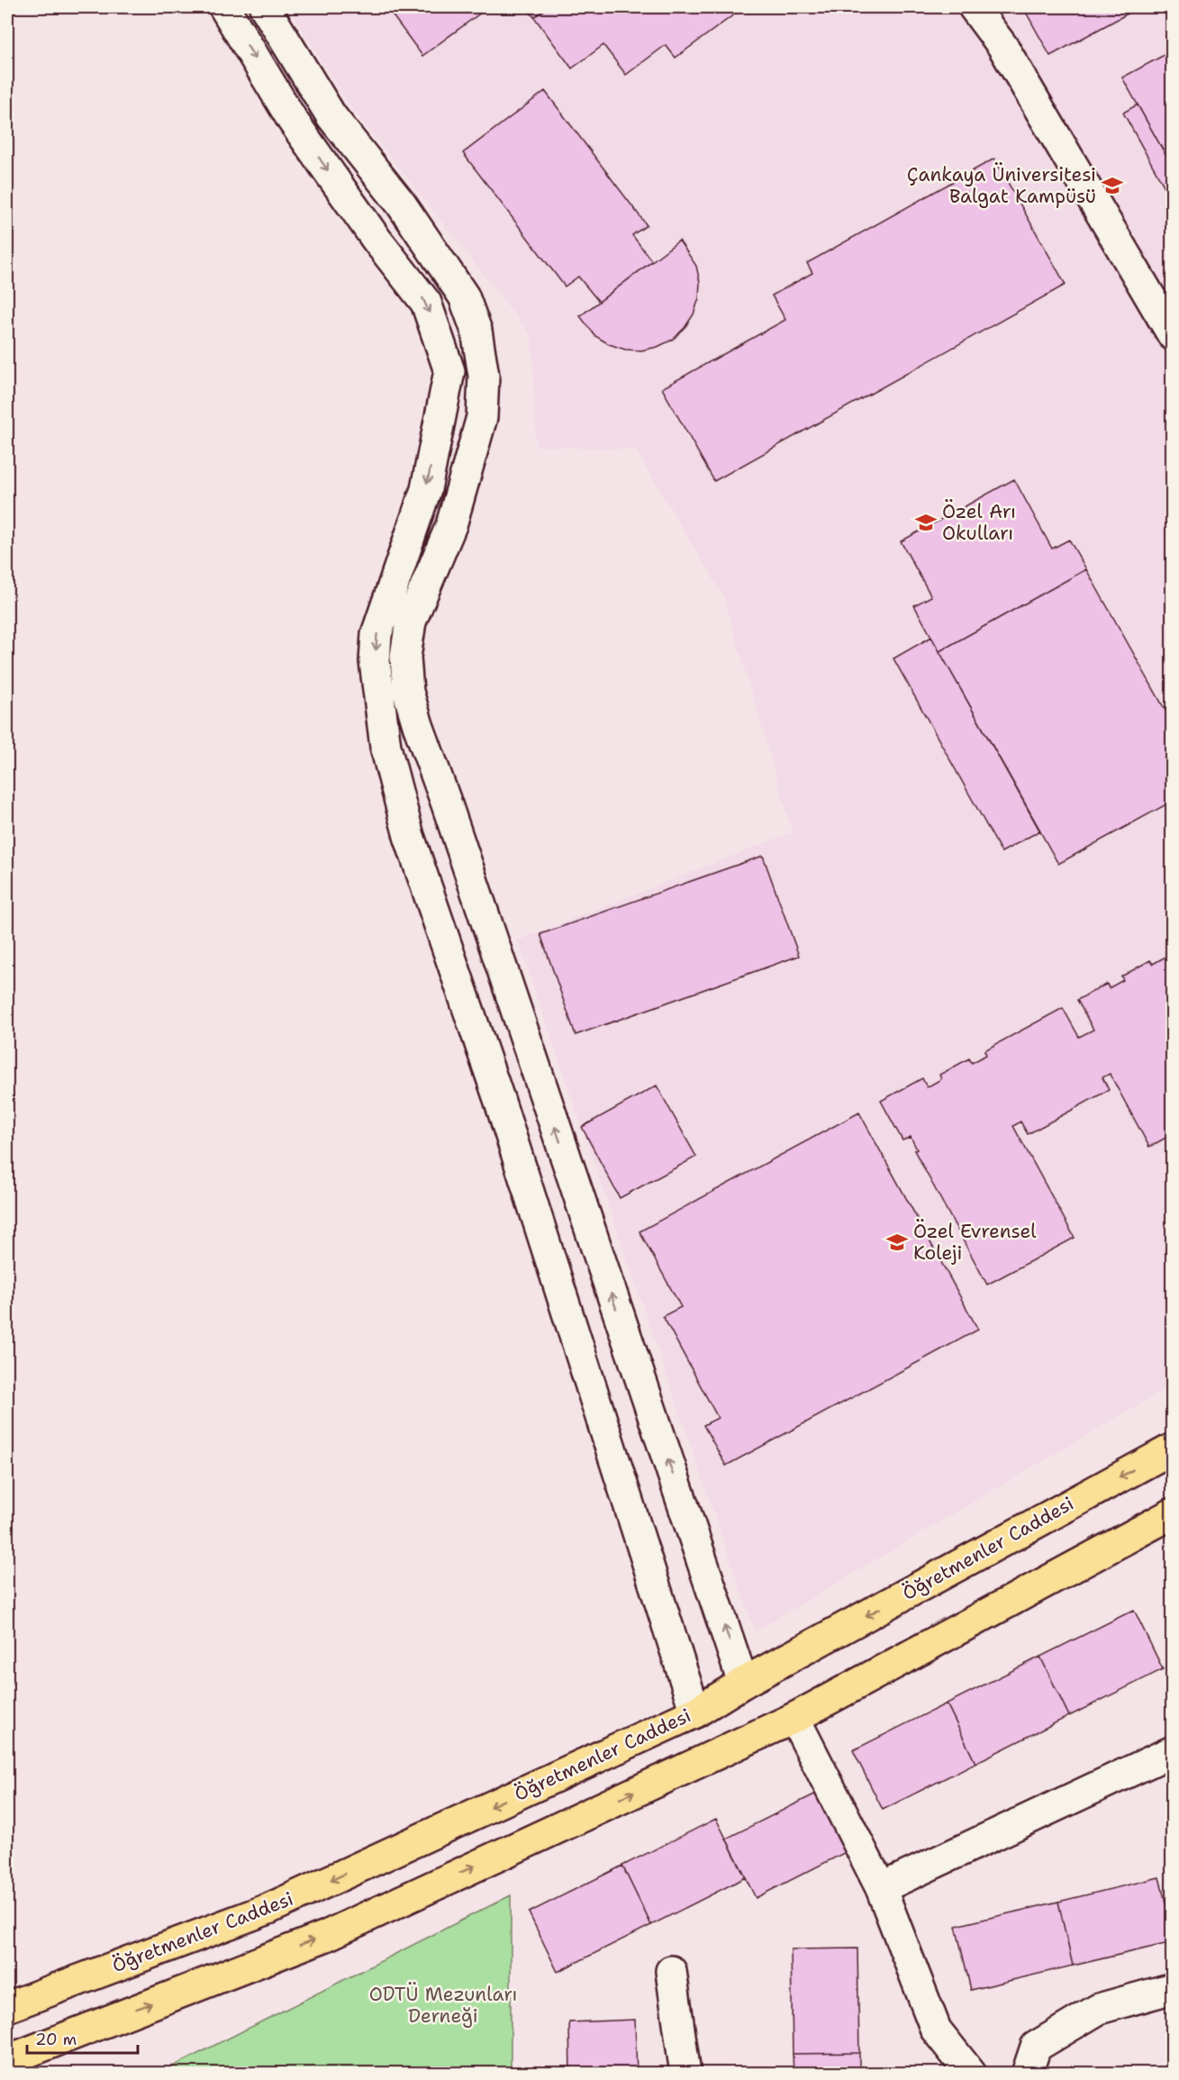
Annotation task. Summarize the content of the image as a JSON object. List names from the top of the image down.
{
  "streets": {
    "main road": ["Öğretmenler Caddesi"]
  },
  "parks": ["ODTÜ Mezunları Derneği"],
  "places": {
    "school or university": ["Çankaya Üniversitesi Balgat Kampüsü", "Özel Arı Okulları", "Özel Evrensel Koleji"]
  },
  "scale_bar": "20 m"
}
